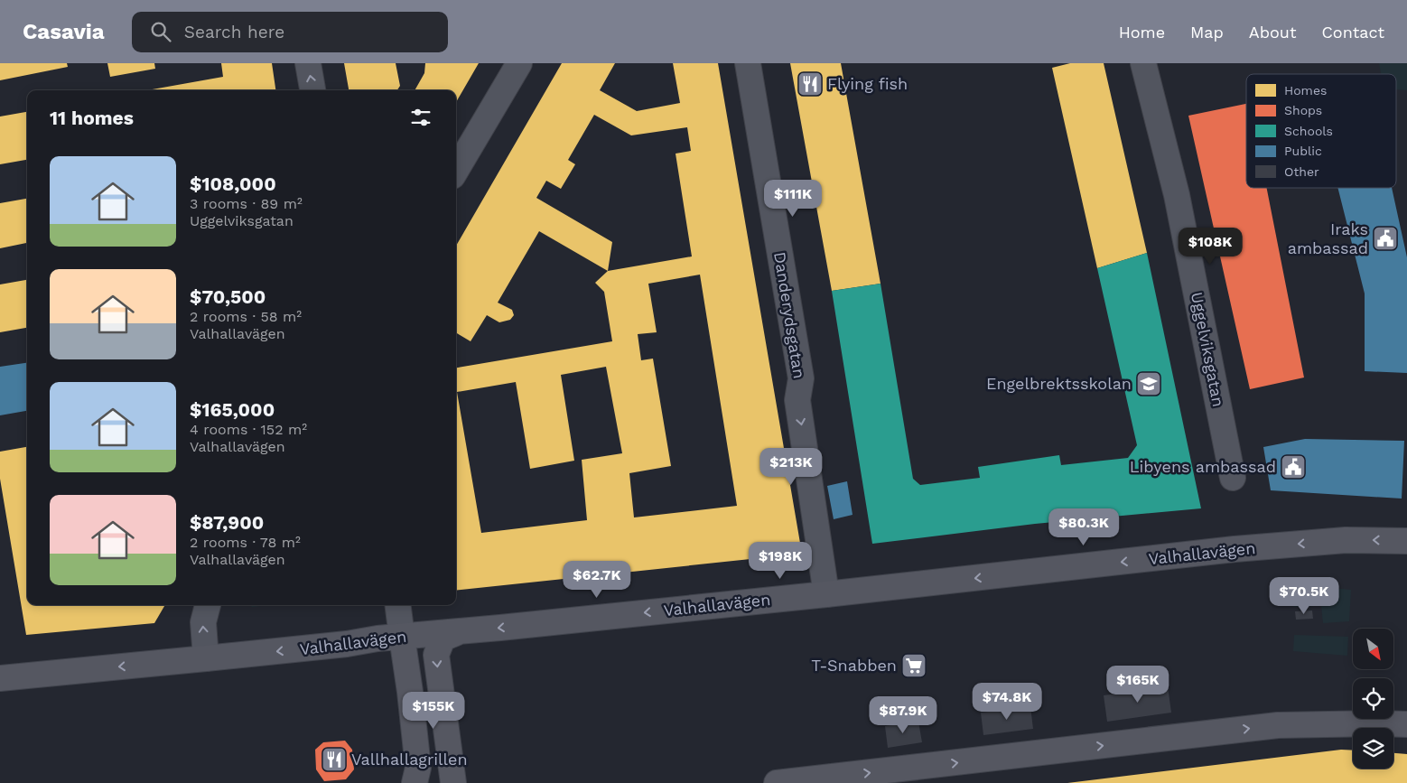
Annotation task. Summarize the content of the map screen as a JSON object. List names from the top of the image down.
{
  "streets": {
    "main road": ["Valhallavägen"],
    "street": ["Danderydsgatan", "Uggelviksgatan"]
  },
  "crossings": [
    ["Danderydsgatan", "Valhallavägen"]
  ],
  "one_way": ["Danderydsgatan"],
  "places": {
    "restaurant": ["Flying fish", "Vallhallagrillen"],
    "public building": ["Iraks ambassad", "Libyens ambassad"],
    "school or university": ["Engelbrektsskolan"],
    "supermarket": ["T-Snabben"]
  },
  "legend": [
    "Homes",
    "Shops",
    "Schools",
    "Public",
    "Other"
  ],
  "north": "bottom right",
  "page": {
    "header": "Casavia",
    "search": "Search here",
    "nav": [
      "Home",
      "Map",
      "About",
      "Contact"
    ],
    "heading": "11 homes",
    "list": [
      {
        "name": "$108,000",
        "note": "3 rooms · 89 m² · Uggelviksgatan"
      },
      {
        "name": "$70,500",
        "note": "2 rooms · 58 m² · Valhallavägen"
      },
      {
        "name": "$165,000",
        "note": "4 rooms · 152 m² · Valhallavägen"
      },
      {
        "name": "$87,900",
        "note": "2 rooms · 78 m² · Valhallavägen"
      }
    ],
    "price": [
      "$111K",
      "$108K",
      "$213K",
      "$80.3K",
      "$198K",
      "$62.7K",
      "$70.5K",
      "$165K",
      "$74.8K",
      "$155K",
      "$87.9K"
    ]
  }
}
